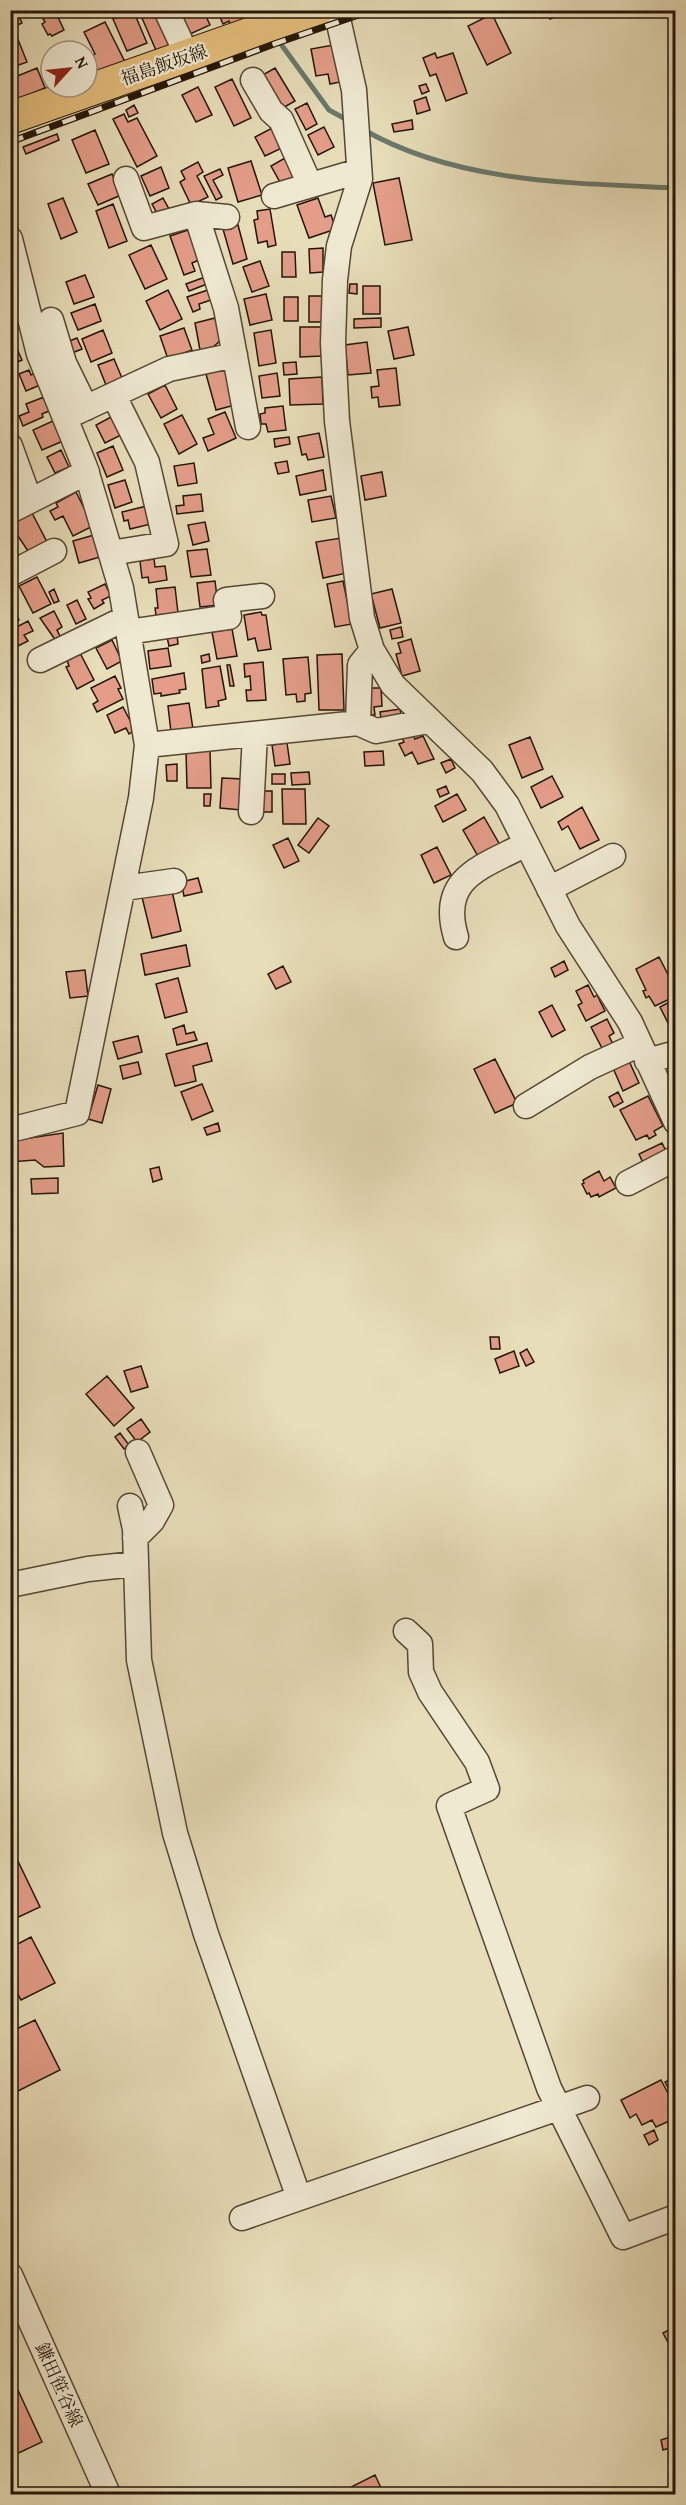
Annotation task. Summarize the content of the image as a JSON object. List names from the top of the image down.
{
  "streets": {
    "main road": ["福島飯坂線"],
    "street": ["鎌田笹谷線"]
  },
  "north": "top right"
}
